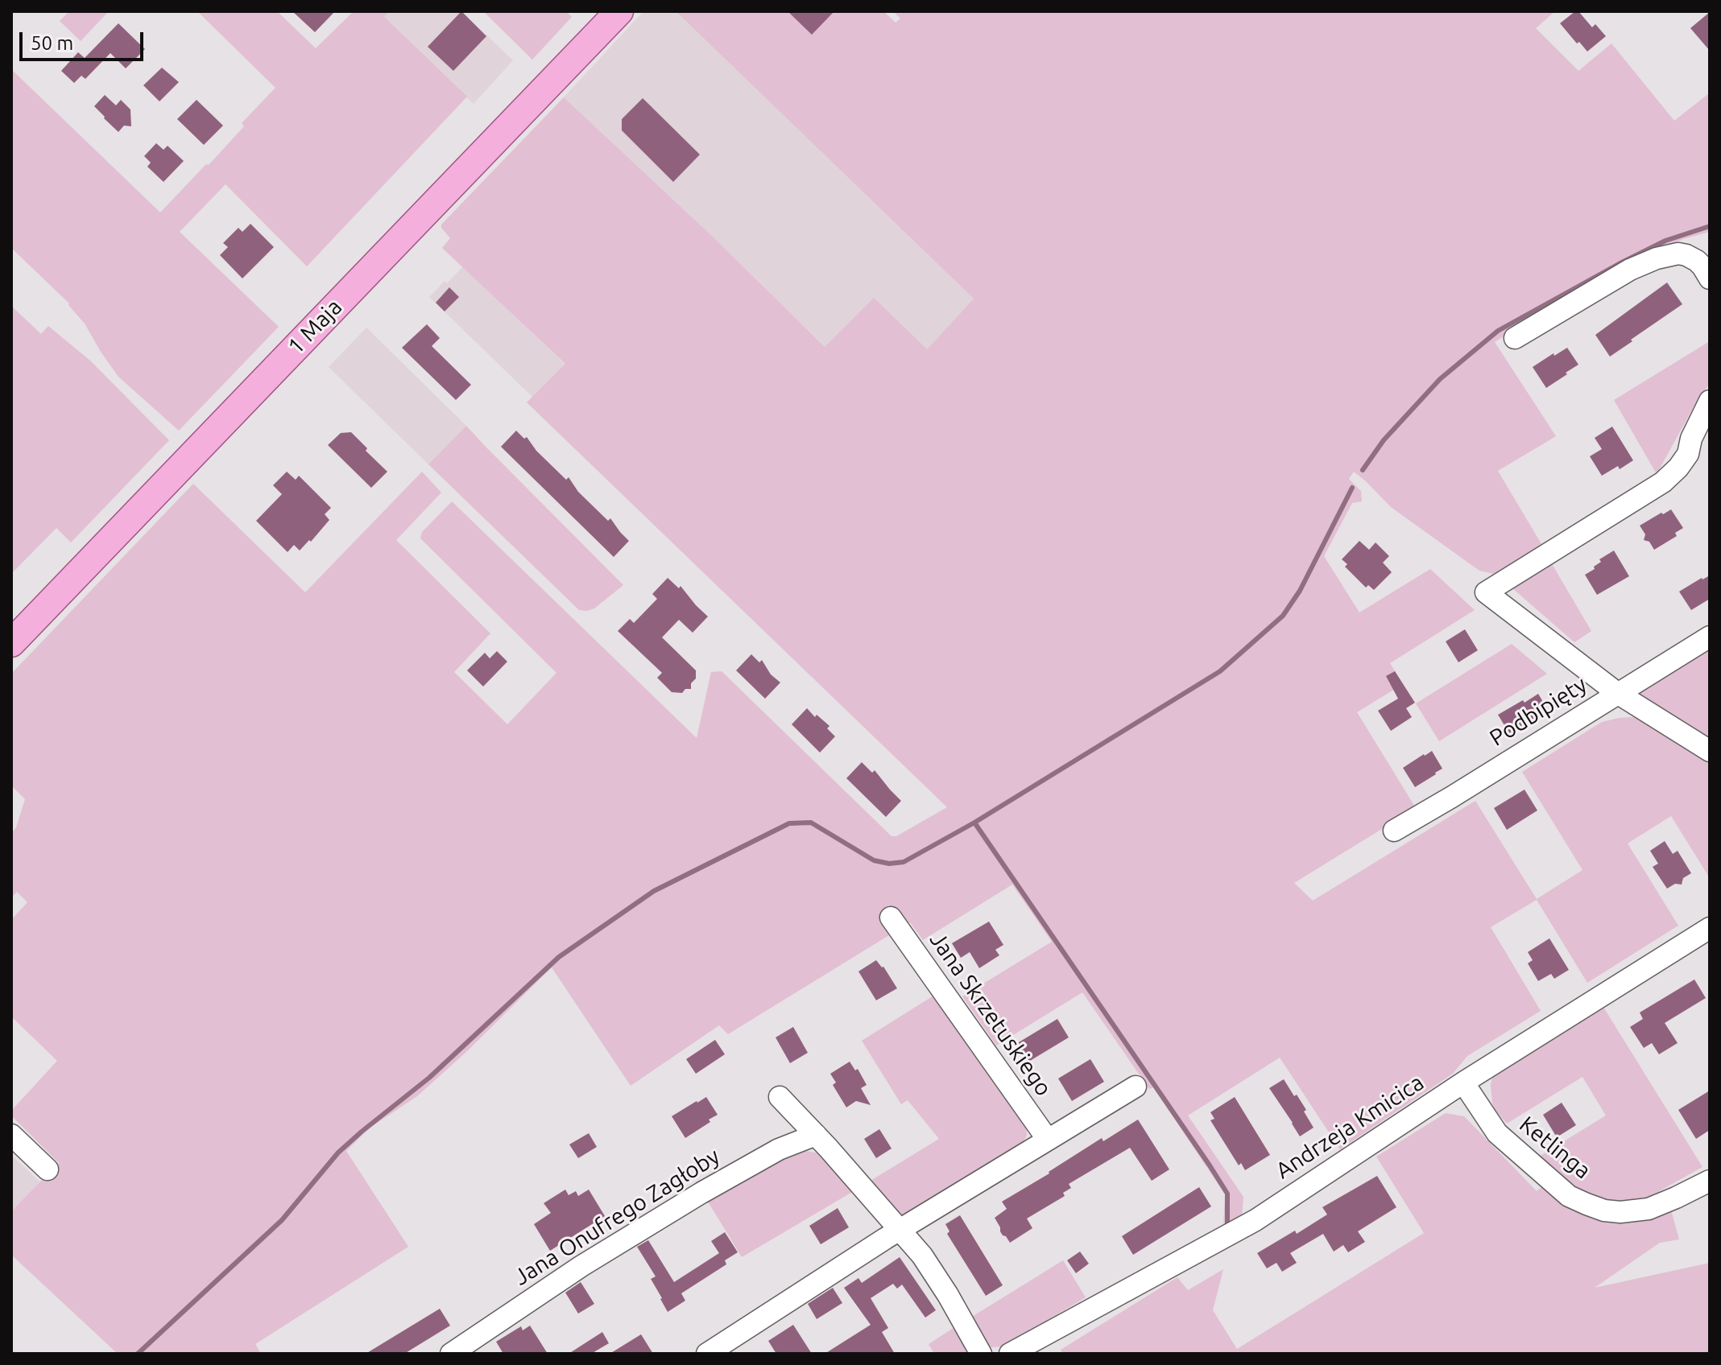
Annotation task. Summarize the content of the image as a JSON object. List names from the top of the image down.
{
  "streets": {
    "main road": ["1 Maja"],
    "street": [
      "Podbipięty",
      "Jana Skrzetuskiego",
      "Andrzeja Kmicica",
      "Ketlinga",
      "Jana Onufrego Zagłoby"
    ]
  },
  "crossings": [
    ["Andrzeja Kmicica", "Ketlinga"]
  ],
  "scale_bar": "50 m"
}
